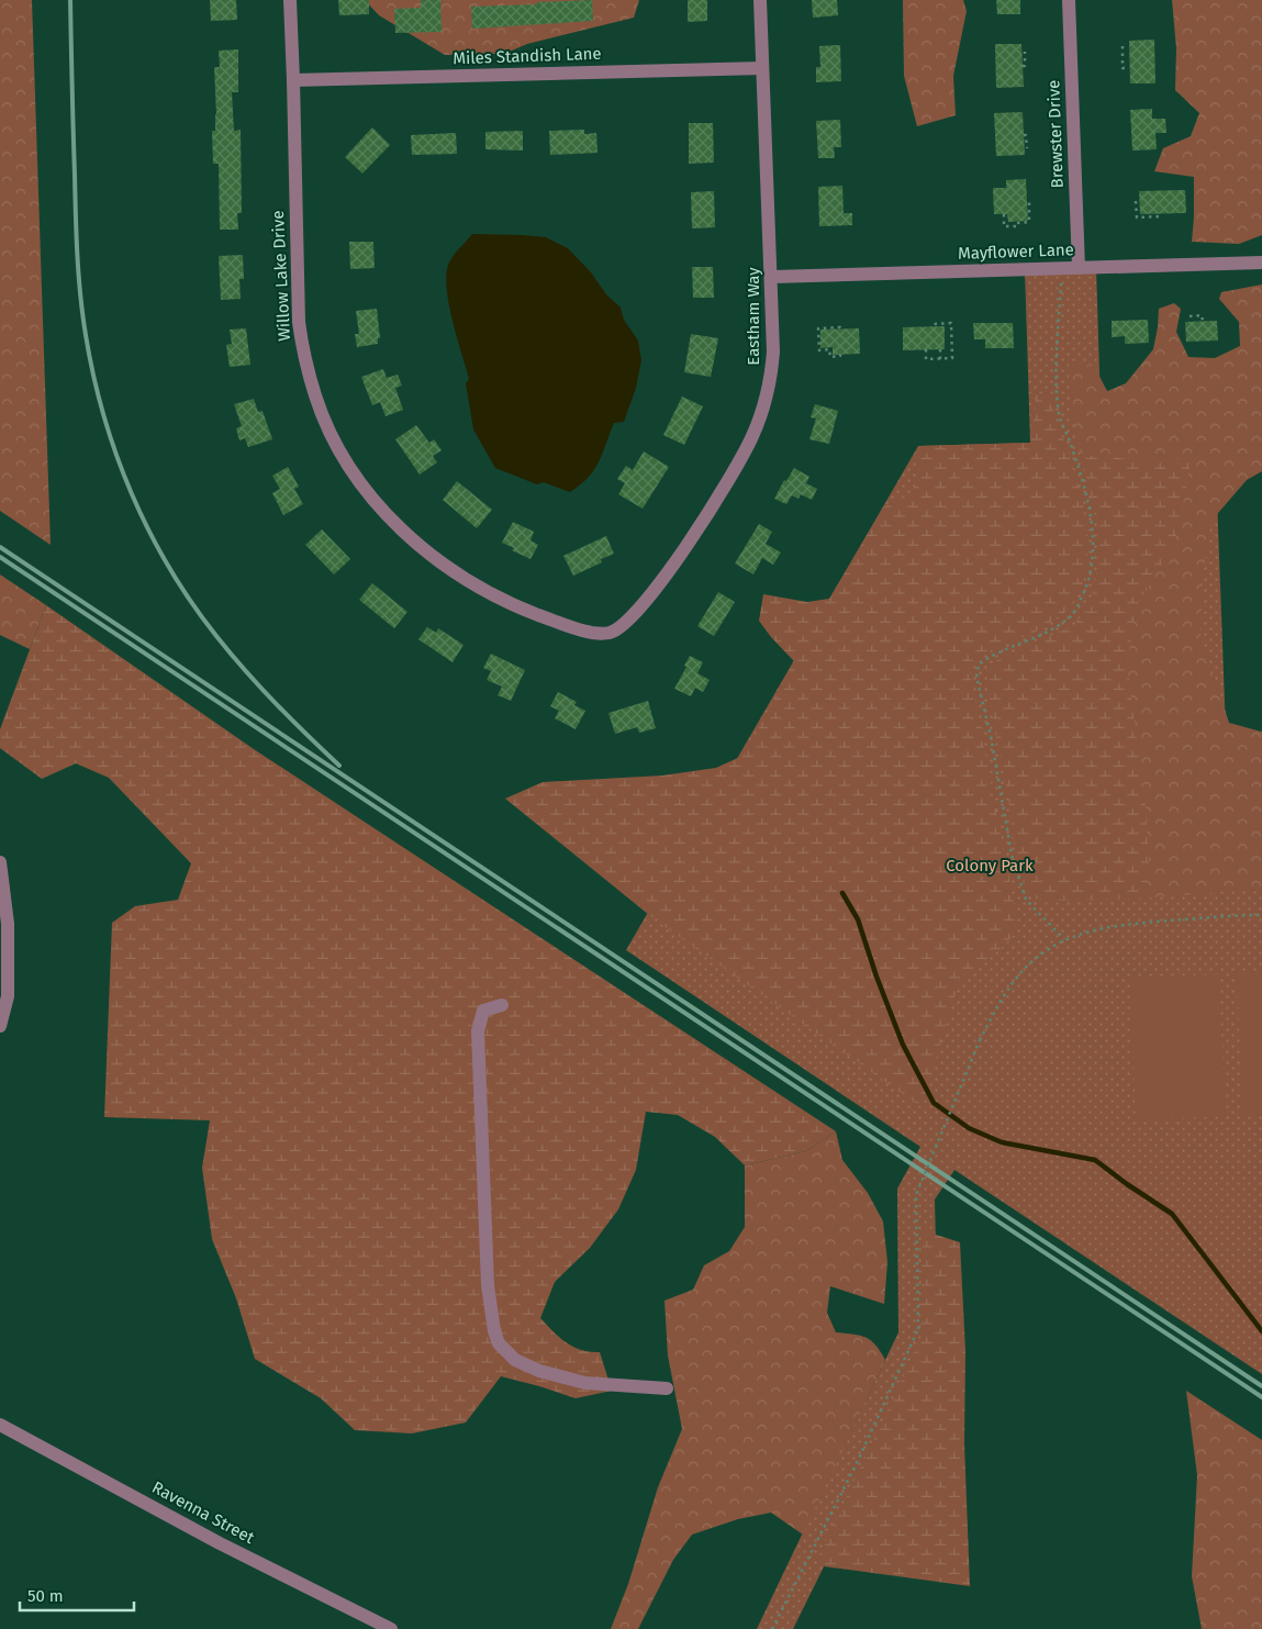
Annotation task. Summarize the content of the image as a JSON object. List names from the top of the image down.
{
  "streets": {
    "street": [
      "Miles Standish Lane",
      "Brewster Drive",
      "Mayflower Lane",
      "Willow Lake Drive",
      "Eastham Way",
      "Ravenna Street"
    ]
  },
  "crossings": [
    ["Miles Standish Lane", "Willow Lake Drive"],
    ["Miles Standish Lane", "Eastham Way"],
    ["Brewster Drive", "Mayflower Lane"],
    ["Mayflower Lane", "Eastham Way"],
    ["Willow Lake Drive", "Eastham Way"]
  ],
  "parks": ["Colony Park"],
  "scale_bar": "50 m"
}
